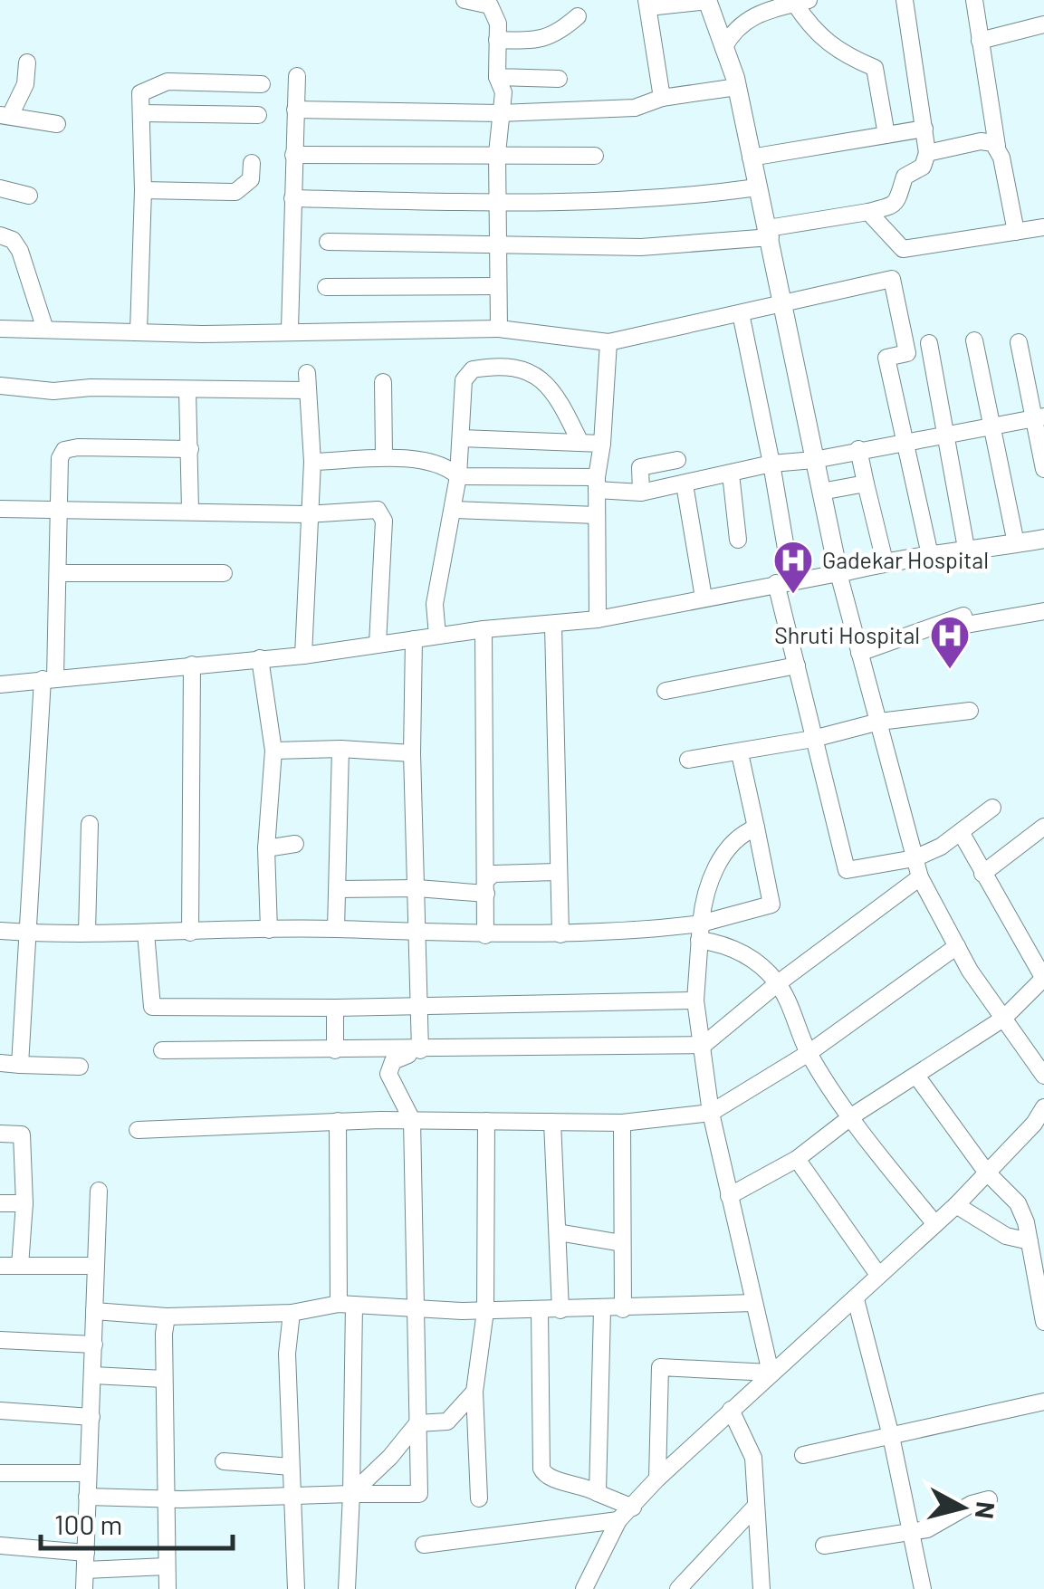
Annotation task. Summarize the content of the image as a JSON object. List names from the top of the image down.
{
  "places": {
    "hospital": ["Gadekar Hospital", "Shruti Hospital"]
  },
  "scale_bar": "100 m",
  "north": "right"
}
